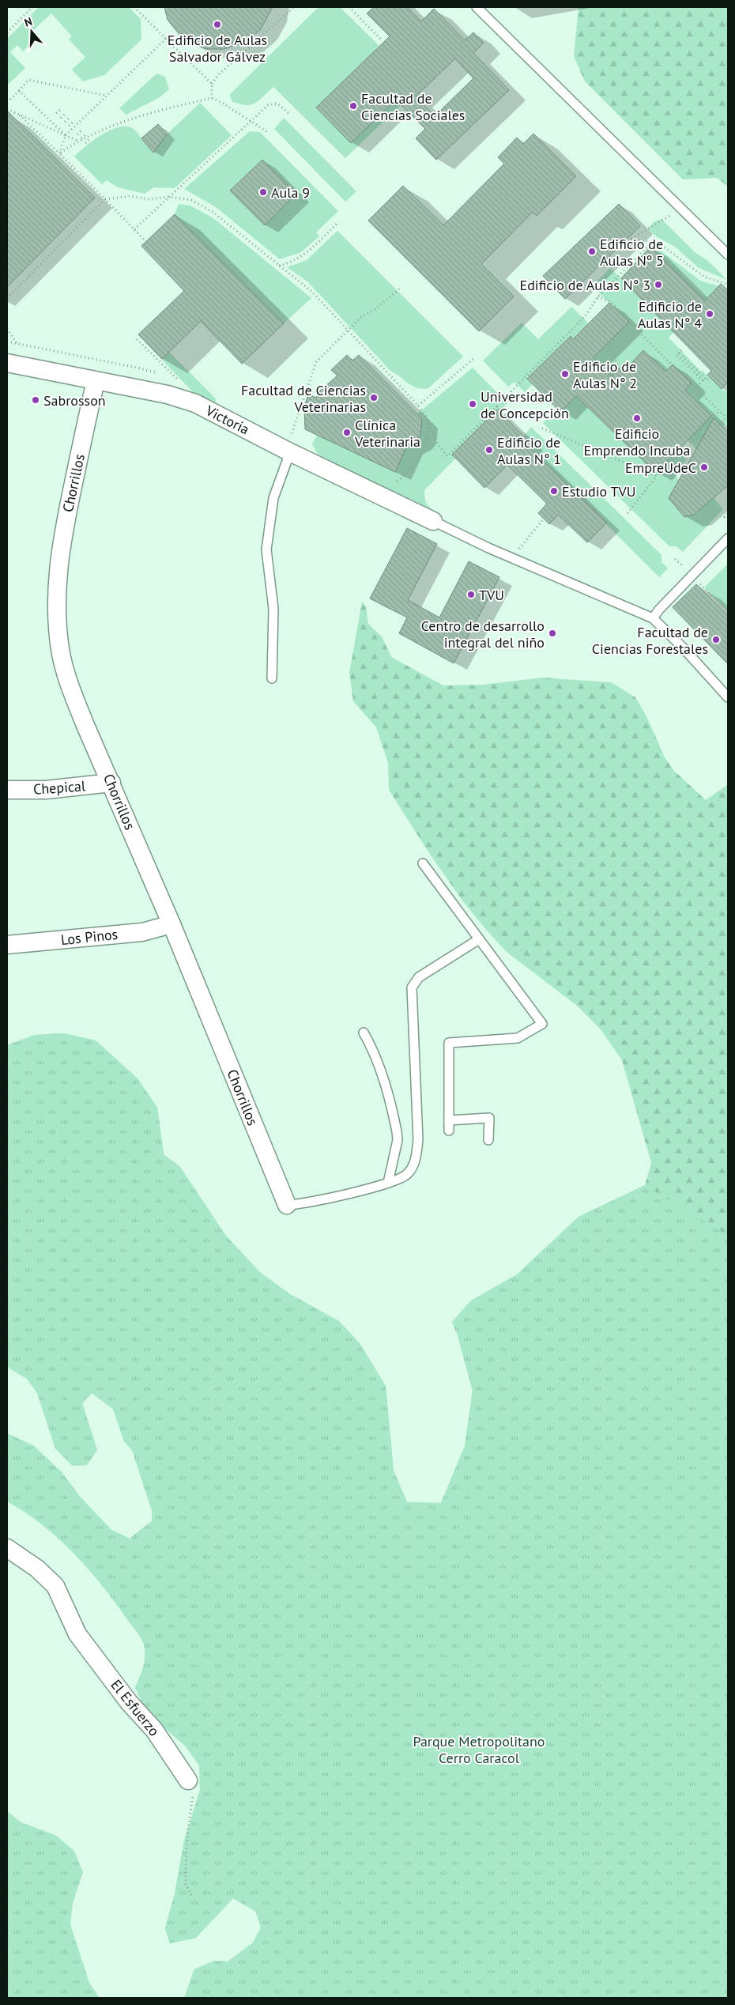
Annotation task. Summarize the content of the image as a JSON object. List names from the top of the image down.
{
  "streets": {
    "street": [
      "Victoria",
      "Chorrillos",
      "Chepical",
      "Los Pinos",
      "El Esfuerzo"
    ]
  },
  "crossings": [
    ["Victoria", "Chorrillos"],
    ["Chorrillos", "Chepical"],
    ["Chorrillos", "Los Pinos"]
  ],
  "parks": ["Parque Metropolitano Cerro Caracol"],
  "places": [
    "Edificio de Aulas Salvador Gálvez",
    "Facultad de Ciencias Sociales",
    "Aula 9",
    "Edificio de Aulas Nº 5",
    "Edificio de Aulas N° 3",
    "Edificio de Aulas N° 4",
    "Edificio de Aulas N° 2",
    "Facultad de Ciencias Veterinarias",
    "Sabrosson",
    "Universidad de Concepción",
    "Edificio Emprendo Incuba",
    "Clínica Veterinaria",
    "Edificio de Aulas N° 1",
    "EmpreUdeC",
    "Estudio TVU",
    "TVU",
    "Centro de desarrollo integral del niño",
    "Facultad de Ciencias Forestales"
  ],
  "north": "top"
}
